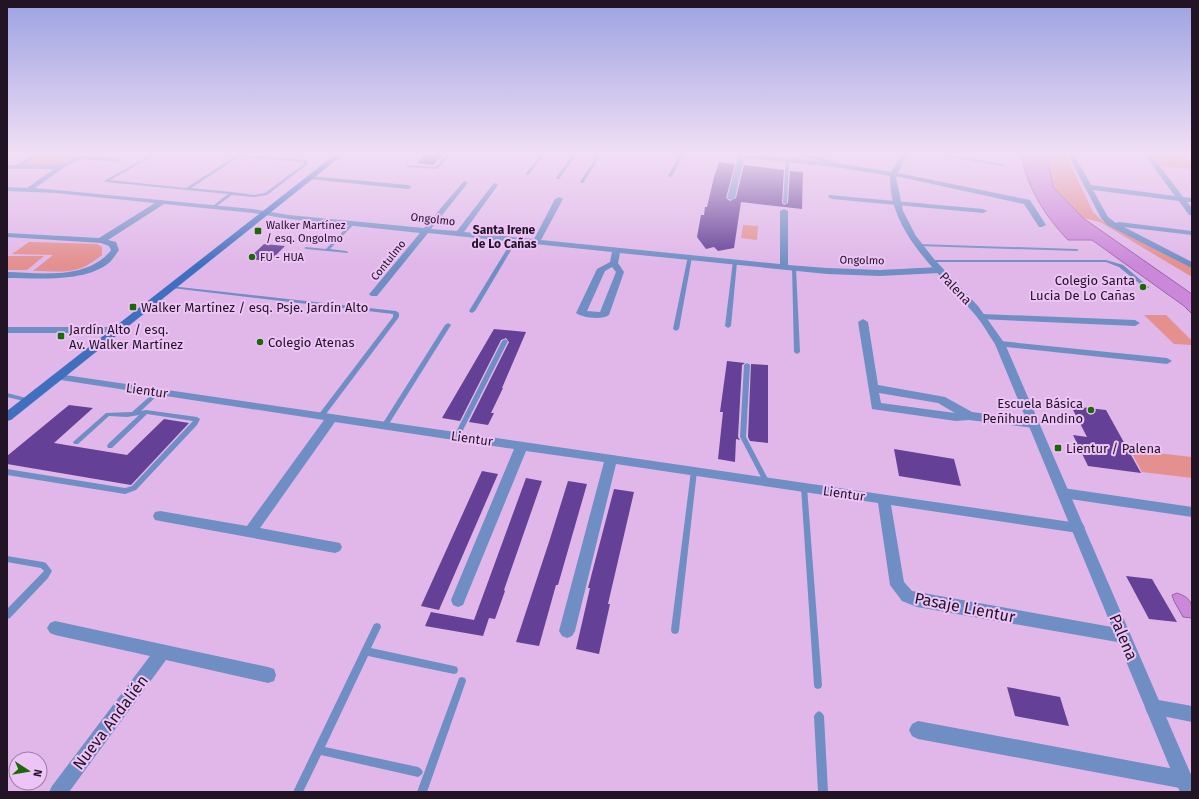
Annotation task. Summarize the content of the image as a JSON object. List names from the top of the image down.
{
  "streets": {
    "street": [
      "Ongolmo",
      "Contulmo",
      "Palena",
      "Lientur",
      "Pasaje Lientur",
      "Nueva Andalién"
    ]
  },
  "crossings": [
    ["Ongolmo", "Contulmo"],
    ["Ongolmo", "Palena"],
    ["Palena", "Lientur"],
    ["Palena", "Pasaje Lientur"],
    ["Lientur", "Pasaje Lientur"]
  ],
  "districts": ["Santa Irene de Lo Cañas"],
  "places": {
    "transit": [
      "Walker Martínez / esq. Ongolmo",
      "Walker Martínez / esq. Psje. Jardín Alto",
      "Jardín Alto / esq. Av. Walker Martínez",
      "Lientur / Palena"
    ],
    "other": [
      "FU - HUA",
      "Colegio Santa Lucia De Lo Cañas",
      "Colegio Atenas",
      "Escuela Básica Peñihuen Andino"
    ]
  },
  "north": "right"
}
